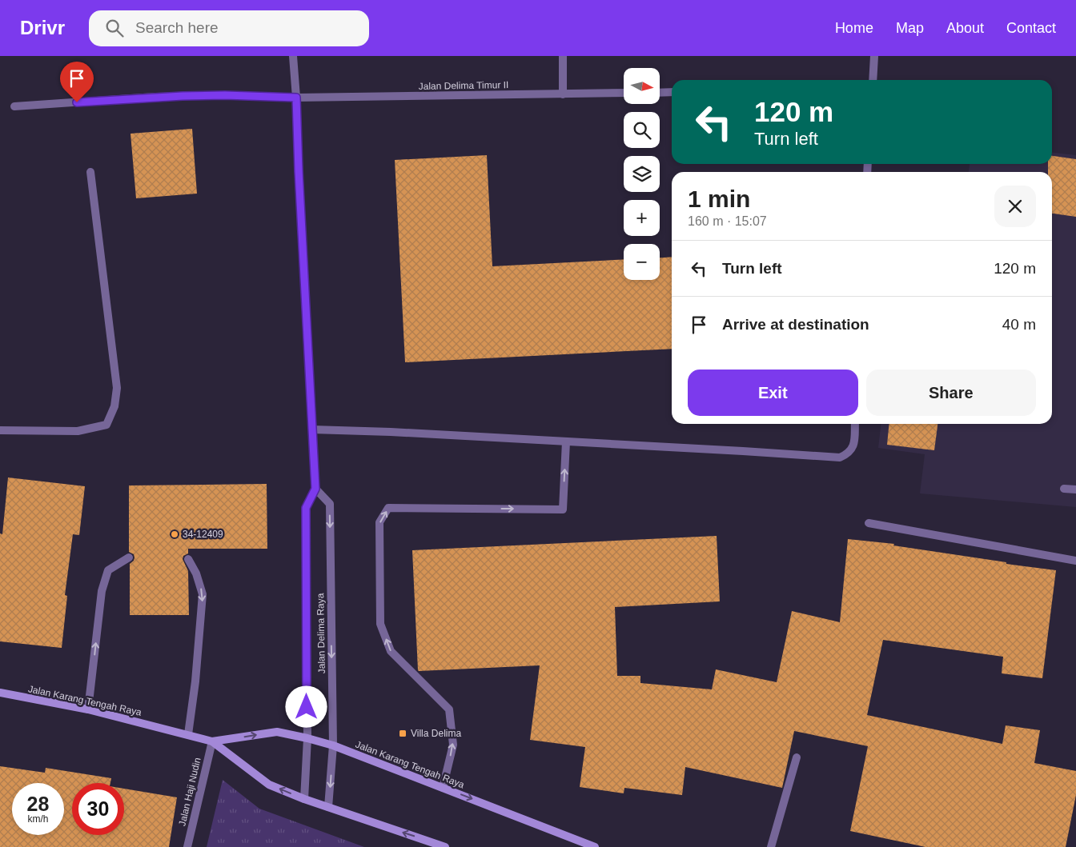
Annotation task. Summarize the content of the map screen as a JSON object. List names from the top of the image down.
{
  "streets": {
    "main road": ["Jalan Karang Tengah Raya"],
    "street": ["Jalan Delima Timur II", "Jalan Delima Raya", "Jalan Haji Nudin"]
  },
  "crossings": [
    ["Jalan Delima Raya", "Jalan Karang Tengah Raya"],
    ["Jalan Karang Tengah Raya", "Jalan Haji Nudin"]
  ],
  "places": {
    "other": ["34-12409"],
    "transit": ["Villa Delima"]
  },
  "north": "right",
  "page": {
    "header": "Drivr",
    "search": "Search here",
    "nav": [
      "Home",
      "Map",
      "About",
      "Contact"
    ],
    "map_buttons": ["+", "−"],
    "turn": ["120 m", "Turn left"],
    "heading": ["1 min", "160 m · 15:07"],
    "list": [
      {
        "name": "Turn left",
        "value": "120 m"
      },
      {
        "name": "Arrive at destination",
        "value": "40 m"
      }
    ],
    "buttons": ["Exit", "Share"],
    "speed": "28 km/h",
    "limit": "30"
  }
}
